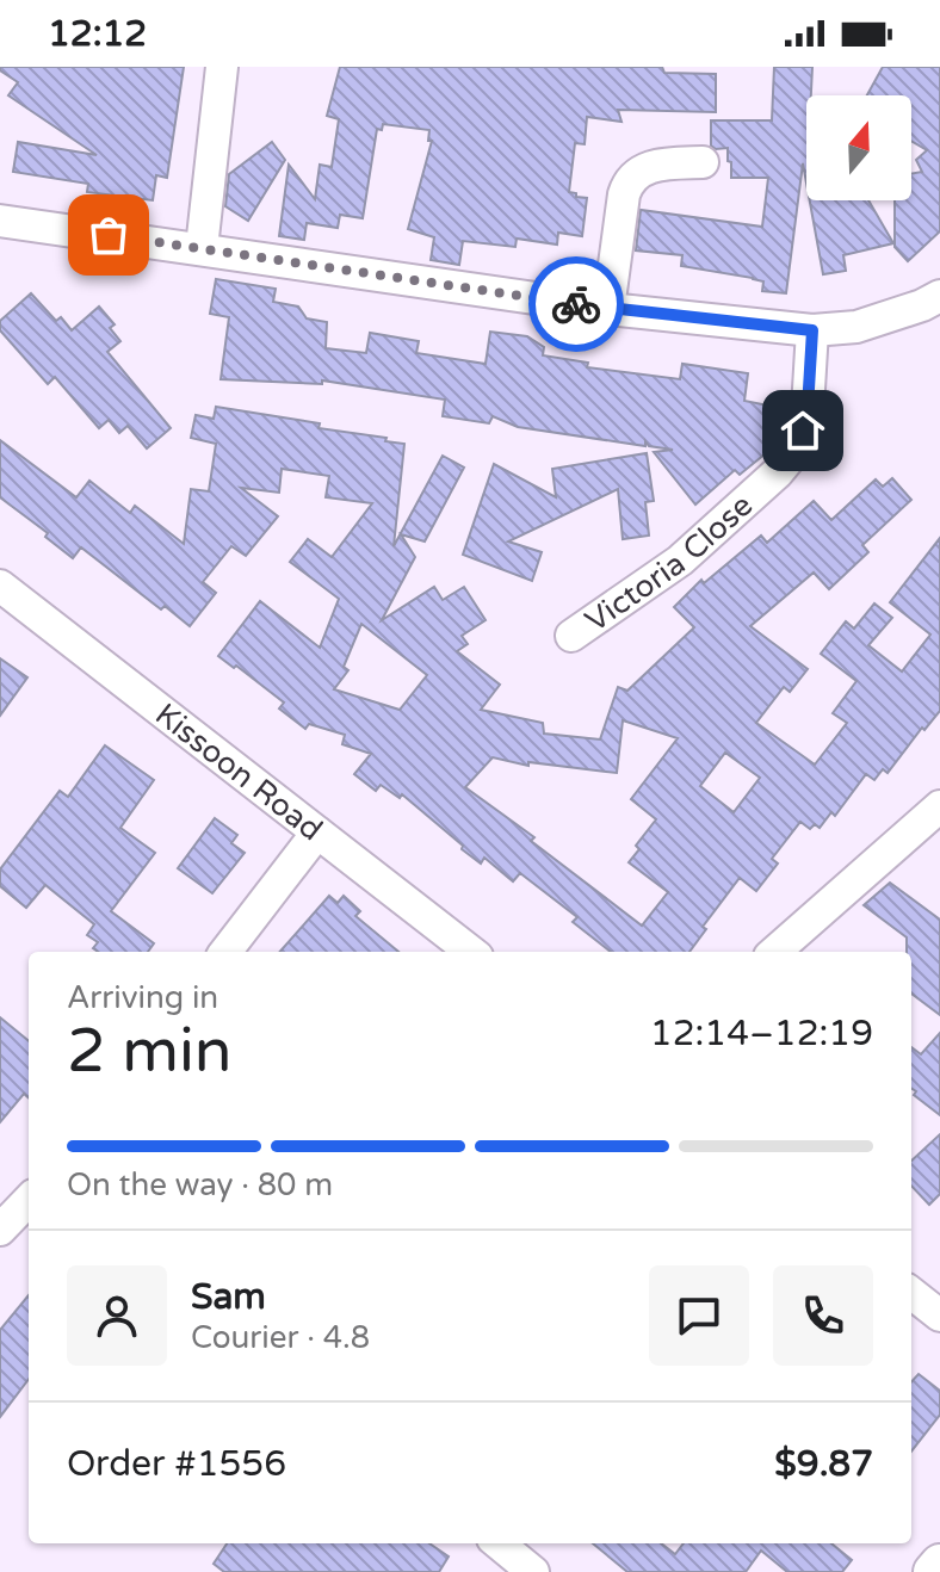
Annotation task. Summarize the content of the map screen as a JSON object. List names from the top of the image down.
{
  "streets": {
    "street": ["Victoria Close", "Kissoon Road"]
  },
  "north": "top",
  "page": {
    "status": "12:12",
    "heading": ["2 min", "Arriving in", "12:14–12:19"],
    "panel": [
      "Sam",
      "Courier · 4.8",
      "Order #1556",
      "$9.87"
    ],
    "bar": "On the way · 80 m"
  }
}
